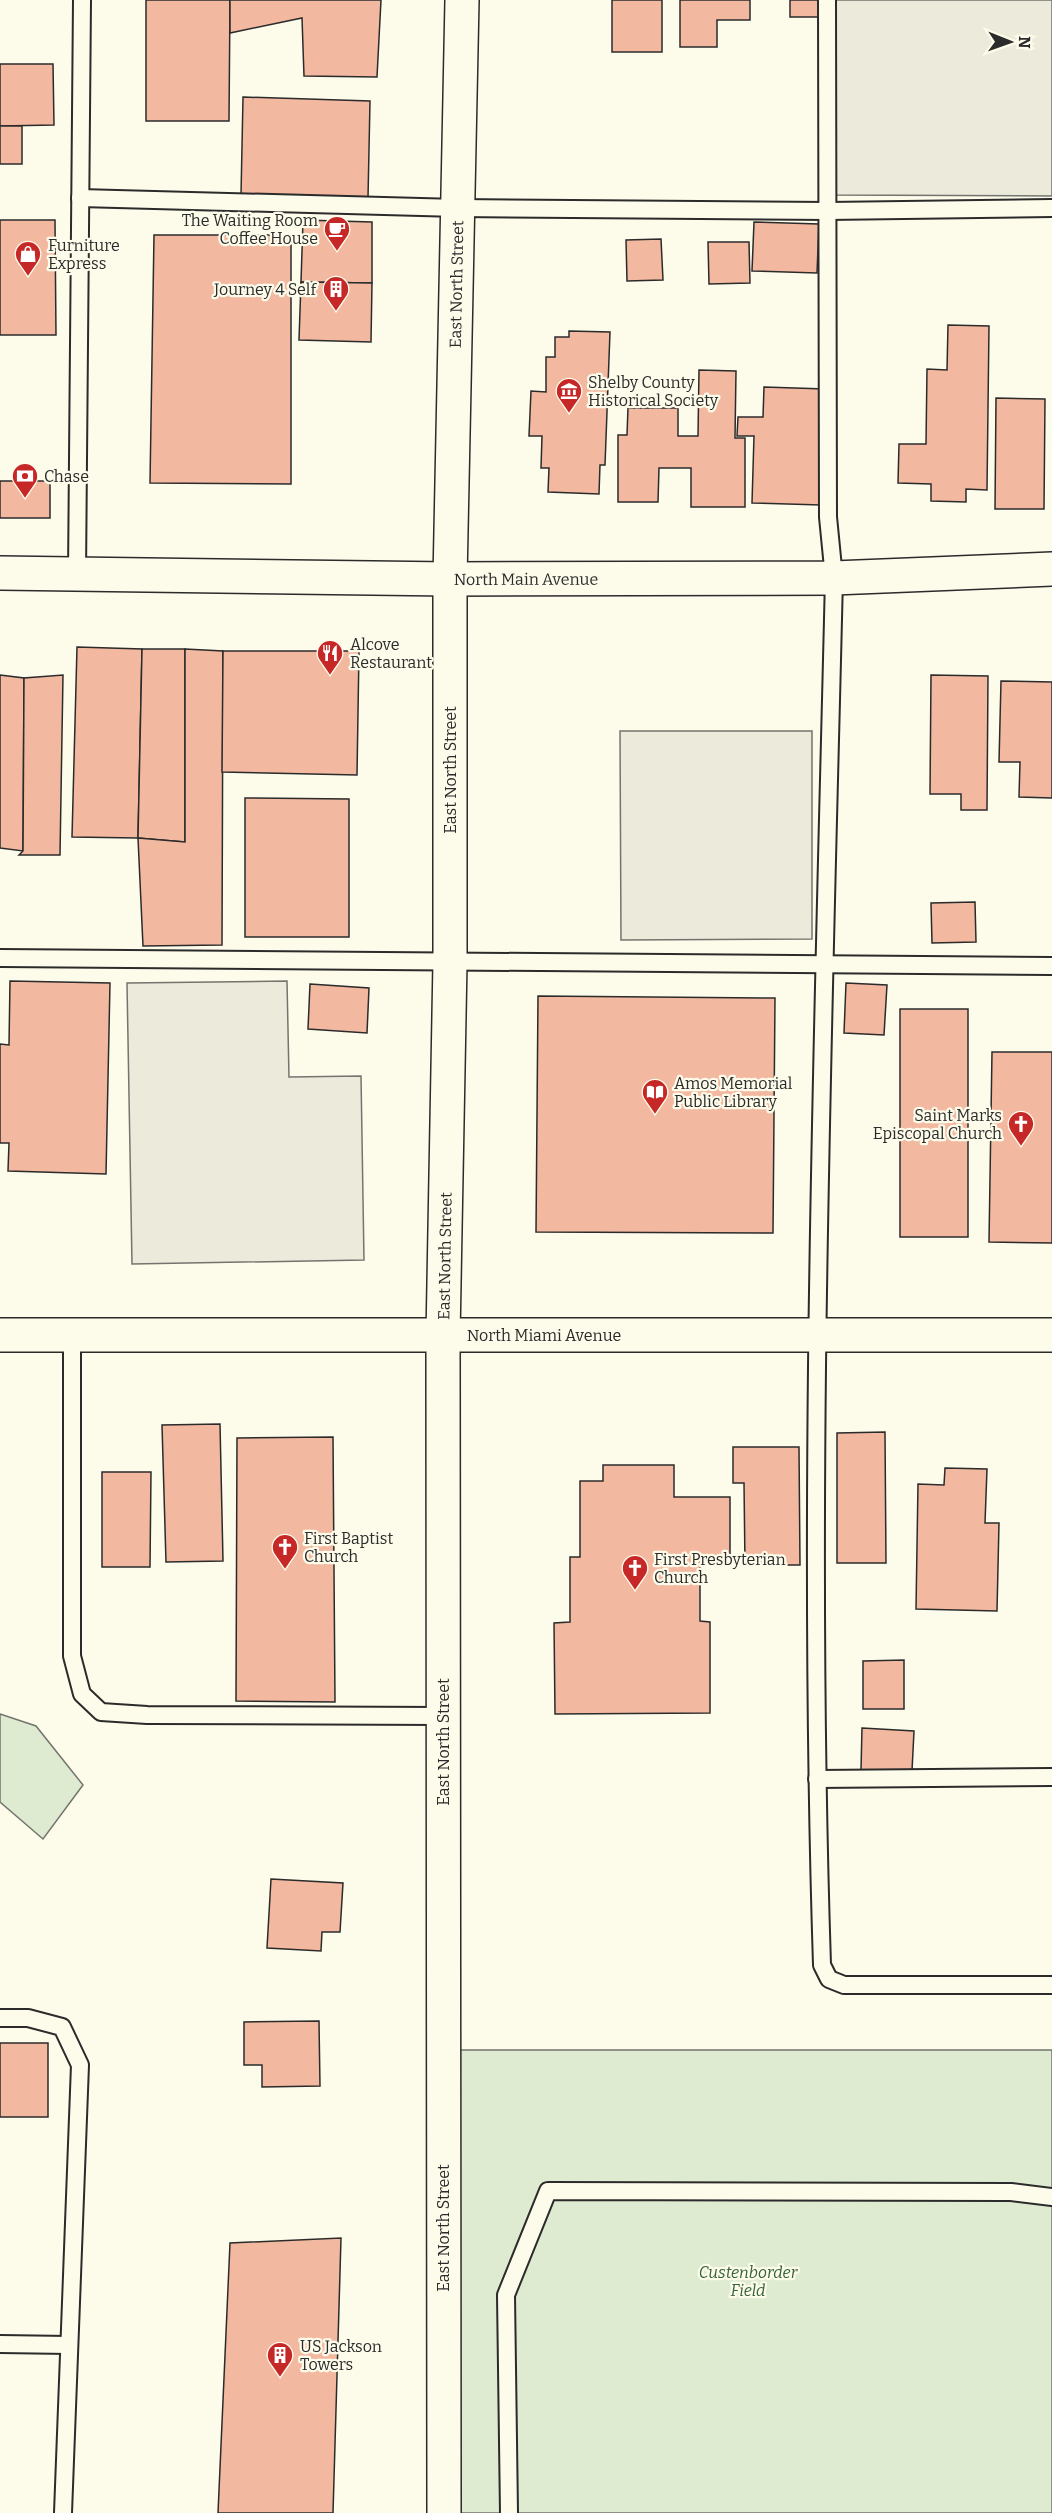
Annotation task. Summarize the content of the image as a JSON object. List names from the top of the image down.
{
  "streets": {
    "main road": ["East North Street", "North Main Avenue", "North Miami Avenue"]
  },
  "crossings": [
    ["East North Street", "North Main Avenue"],
    ["East North Street", "North Miami Avenue"]
  ],
  "parks": ["Custenborder Field"],
  "places": {
    "cafe": ["The Waiting Room Coffee House"],
    "shop": ["Furniture Express"],
    "building": ["Journey 4 Self", "US Jackson Towers"],
    "museum": ["Shelby County Historical Society"],
    "bank": ["Chase"],
    "restaurant": ["Alcove Restaurant"],
    "library": ["Amos Memorial Public Library"],
    "church": ["Saint Marks Episcopal Church", "First Baptist Church", "First Presbyterian Church"]
  },
  "north": "right"
}
